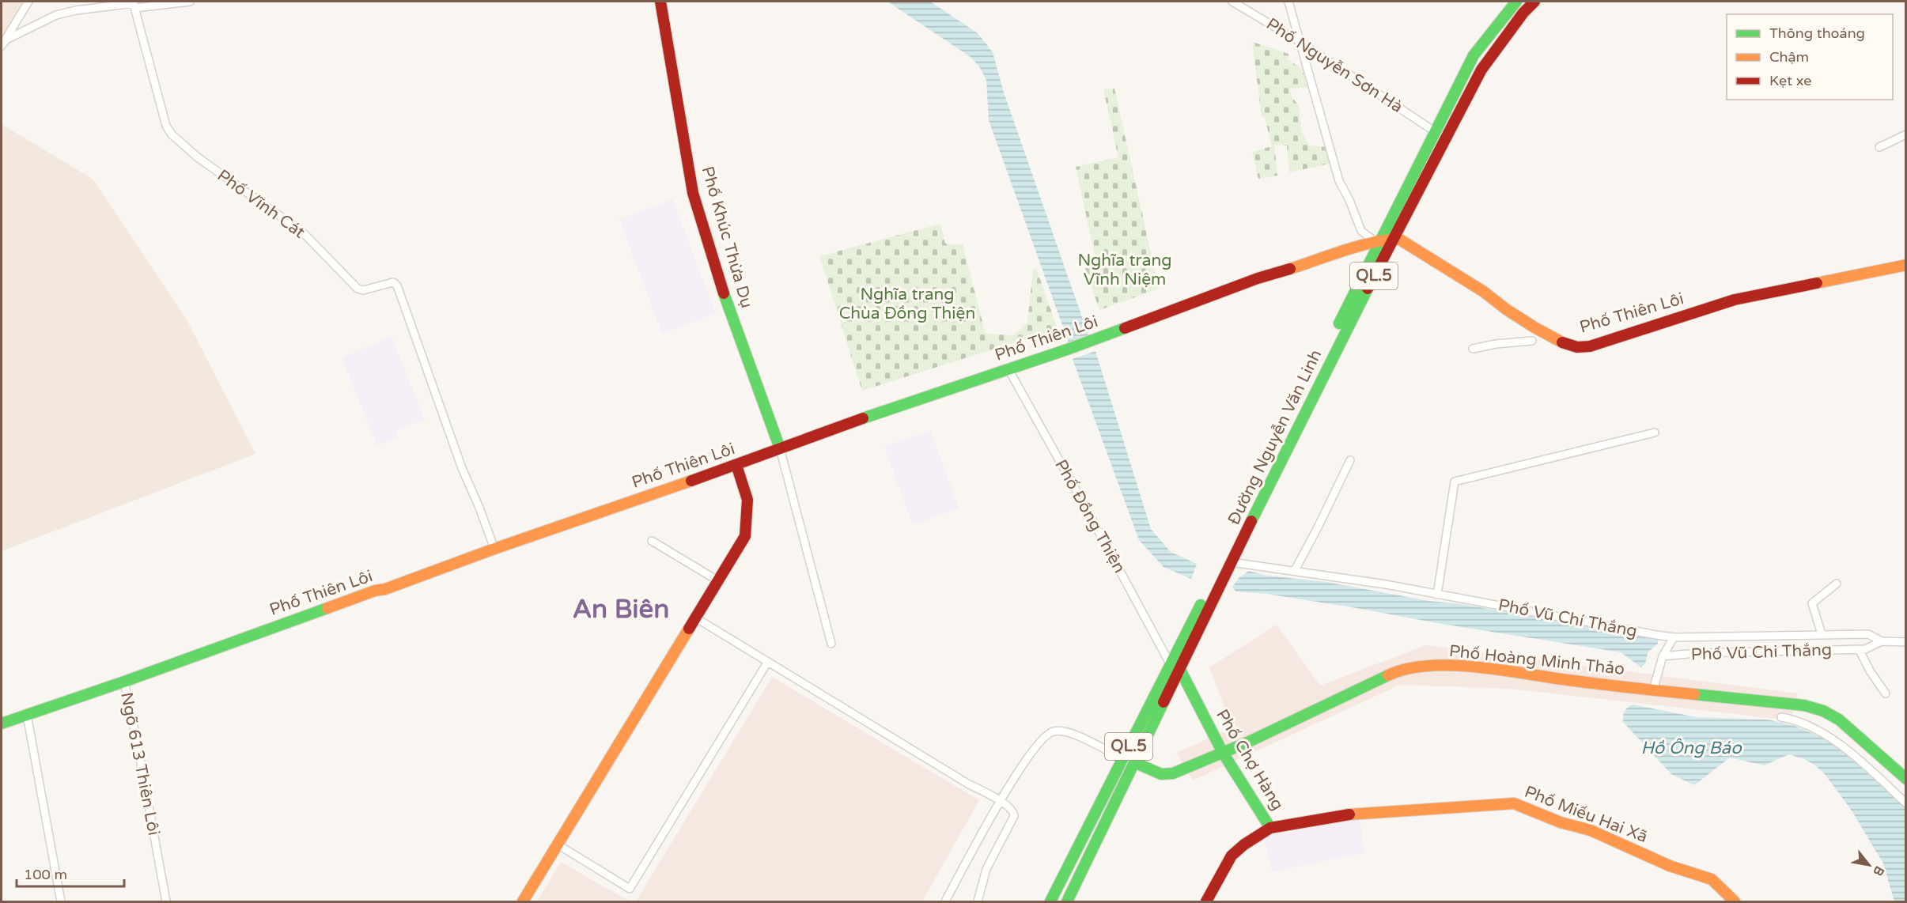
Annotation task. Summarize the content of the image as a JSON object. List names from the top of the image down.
{
  "streets": {
    "main road": [
      "Phố Khúc Thừa Dụ",
      "QL.5",
      "Phố Thiên Lôi",
      "Đường Nguyễn Văn Linh",
      "Phố Hoàng Minh Thảo",
      "Phố Chợ Hàng",
      "Phố Miếu Hai Xã"
    ],
    "street": [
      "Phố Nguyễn Sơn Hà",
      "Phố Vĩnh Cát",
      "Phố Đồng Thiện",
      "Phố Vũ Chí Thắng",
      "Phố Vũ Chi Thắng",
      "Ngõ 613 Thiên Lôi"
    ]
  },
  "crossings": [
    ["Phố Nguyễn Sơn Hà", "Đường Nguyễn Văn Linh"],
    ["Phố Vĩnh Cát", "Phố Thiên Lôi"],
    ["Phố Khúc Thừa Dụ", "Phố Thiên Lôi"],
    ["Phố Thiên Lôi", "Đường Nguyễn Văn Linh"],
    ["Phố Thiên Lôi", "Phố Đồng Thiện"],
    ["Phố Thiên Lôi", "Ngõ 613 Thiên Lôi"],
    ["Đường Nguyễn Văn Linh", "Phố Đồng Thiện"],
    ["Đường Nguyễn Văn Linh", "Phố Vũ Chí Thắng"],
    ["Đường Nguyễn Văn Linh", "Phố Hoàng Minh Thảo"],
    ["Đường Nguyễn Văn Linh", "Phố Chợ Hàng"],
    ["Phố Vũ Chí Thắng", "Phố Vũ Chi Thắng"],
    ["Phố Hoàng Minh Thảo", "Phố Chợ Hàng"],
    ["Phố Chợ Hàng", "Phố Miếu Hai Xã"]
  ],
  "districts": ["An Biên"],
  "water": ["Hồ Ông Báo"],
  "parks": ["Nghĩa trang Vĩnh Niệm", "Nghĩa trang Chùa Đồng Thiện"],
  "legend": ["Thông thoáng", "Chậm", "Kẹt xe"],
  "scale_bar": "100 m",
  "north": "bottom right"
}
